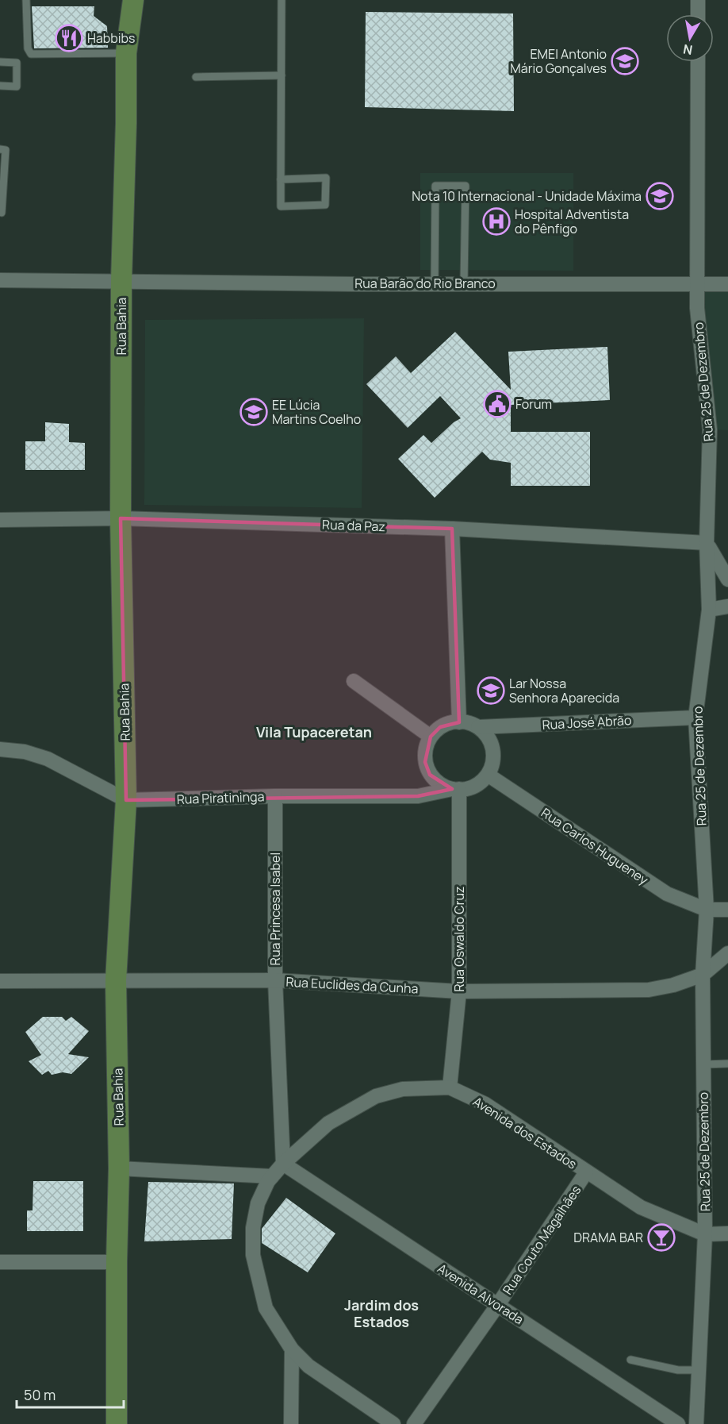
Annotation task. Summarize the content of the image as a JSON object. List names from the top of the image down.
{
  "streets": {
    "street": [
      "Rua Barão do Rio Branco",
      "Rua Bahia",
      "Rua 25 de Dezembro",
      "Rua da Paz",
      "Rua José Abrão",
      "Rua Piratininga",
      "Rua Carlos Hugueney",
      "Rua Princesa Isabel",
      "Rua Oswaldo Cruz",
      "Rua Euclides da Cunha",
      "Avenida dos Estados",
      "Rua Couto Magalhães",
      "Avenida Alvorada"
    ]
  },
  "crossings": [
    ["Rua Barão do Rio Branco", "Rua Bahia"],
    ["Rua Barão do Rio Branco", "Rua 25 de Dezembro"],
    ["Rua Bahia", "Rua da Paz"],
    ["Rua Bahia", "Rua Piratininga"],
    ["Rua Bahia", "Rua Euclides da Cunha"],
    ["Rua 25 de Dezembro", "Rua da Paz"],
    ["Rua 25 de Dezembro", "Rua José Abrão"],
    ["Rua 25 de Dezembro", "Rua Carlos Hugueney"],
    ["Rua 25 de Dezembro", "Rua Euclides da Cunha"],
    ["Rua 25 de Dezembro", "Avenida dos Estados"],
    ["Rua José Abrão", "Rua Piratininga"],
    ["Rua José Abrão", "Rua Carlos Hugueney"],
    ["Rua José Abrão", "Rua Oswaldo Cruz"],
    ["Rua Piratininga", "Rua Carlos Hugueney"],
    ["Rua Piratininga", "Rua Princesa Isabel"],
    ["Rua Piratininga", "Rua Oswaldo Cruz"],
    ["Rua Carlos Hugueney", "Rua Oswaldo Cruz"],
    ["Rua Princesa Isabel", "Rua Euclides da Cunha"],
    ["Rua Princesa Isabel", "Avenida dos Estados"],
    ["Rua Princesa Isabel", "Avenida Alvorada"],
    ["Rua Oswaldo Cruz", "Rua Euclides da Cunha"],
    ["Rua Oswaldo Cruz", "Avenida dos Estados"],
    ["Avenida dos Estados", "Rua Couto Magalhães"],
    ["Avenida dos Estados", "Avenida Alvorada"],
    ["Rua Couto Magalhães", "Avenida Alvorada"]
  ],
  "districts": ["Vila Tupaceretan", "Jardim dos Estados"],
  "places": {
    "restaurant": ["Habbibs"],
    "school or university": [
      "EMEI Antonio Mário Gonçalves",
      "Nota 10 Internacional - Unidade Máxima",
      "EE Lúcia Martins Coelho",
      "Lar Nossa Senhora Aparecida"
    ],
    "hospital": ["Hospital Adventista do Pênfigo"],
    "public building": ["Forum"],
    "bar": ["DRAMA BAR"]
  },
  "scale_bar": "50 m",
  "north": "bottom"
}
